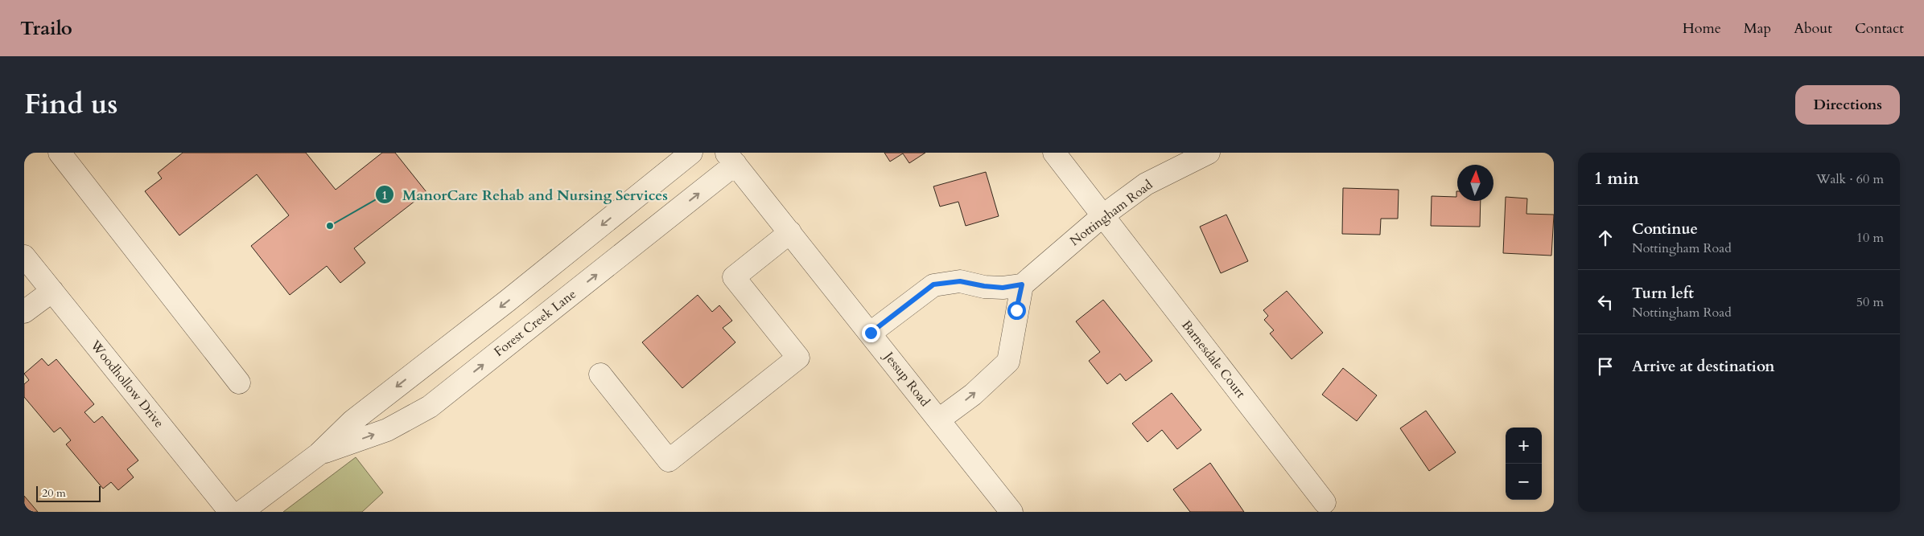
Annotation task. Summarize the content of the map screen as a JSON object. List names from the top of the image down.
{
  "streets": {
    "street": [
      "Nottingham Road",
      "Forest Creek Lane",
      "Barnesdale Court",
      "Jessup Road",
      "Woodhollow Drive"
    ]
  },
  "crossings": [
    ["Nottingham Road", "Barnesdale Court"],
    ["Forest Creek Lane", "Jessup Road"]
  ],
  "places": ["ManorCare Rehab and Nursing Services"],
  "scale_bar": "20 m",
  "north": "top",
  "page": {
    "header": "Trailo",
    "nav": [
      "Home",
      "Map",
      "About",
      "Contact"
    ],
    "title": "Find us",
    "buttons": "Directions",
    "heading": ["1 min", "Walk · 60 m"],
    "list": [
      ["Continue", "Nottingham Road", "10 m"],
      ["Turn left", "Nottingham Road", "50 m"],
      "Arrive at destination"
    ],
    "map_buttons": ["+", "−"],
    "scale": "20 m"
  }
}
